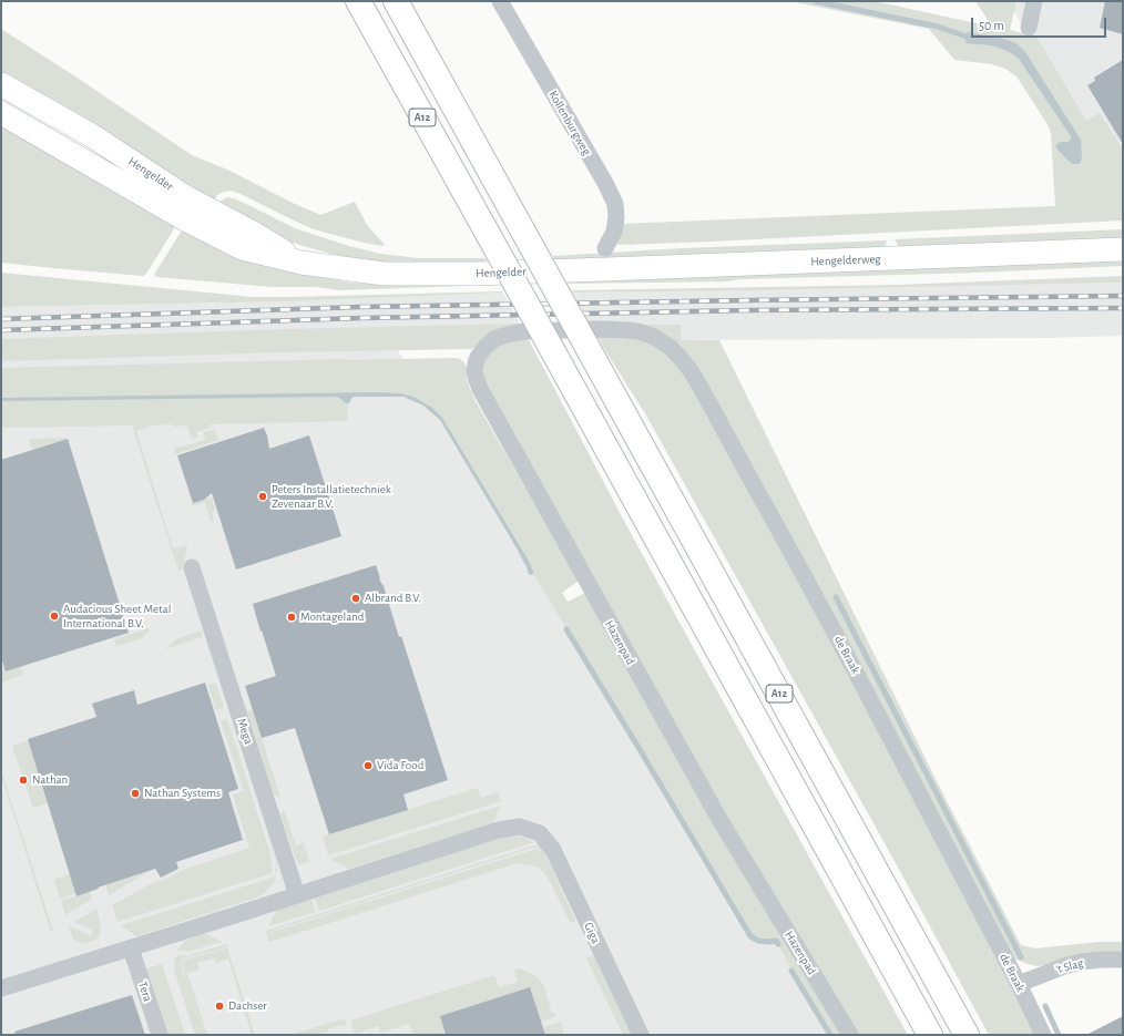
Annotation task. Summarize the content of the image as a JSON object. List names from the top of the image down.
{
  "streets": {
    "highway": ["A12"],
    "main road": ["Hengelder", "Hengelderweg"],
    "street": [
      "Kollenburgweg",
      "Hazenpad",
      "de Braak",
      "Mega",
      "Giga",
      "'t Slag",
      "Tera"
    ]
  },
  "crossings": [
    ["Hengelder", "Hengelderweg"],
    ["Hazenpad", "de Braak"],
    ["de Braak", "'t Slag"],
    ["Mega", "Giga"]
  ],
  "places": [
    "Peters Installatietechniek Zevenaar B.V.",
    "Albrand B.V.",
    "Audacious Sheet Metal International B.V.",
    "Montageland",
    "Vida Food",
    "Nathan",
    "Nathan Systems",
    "Dachser"
  ],
  "scale_bar": "50 m"
}
